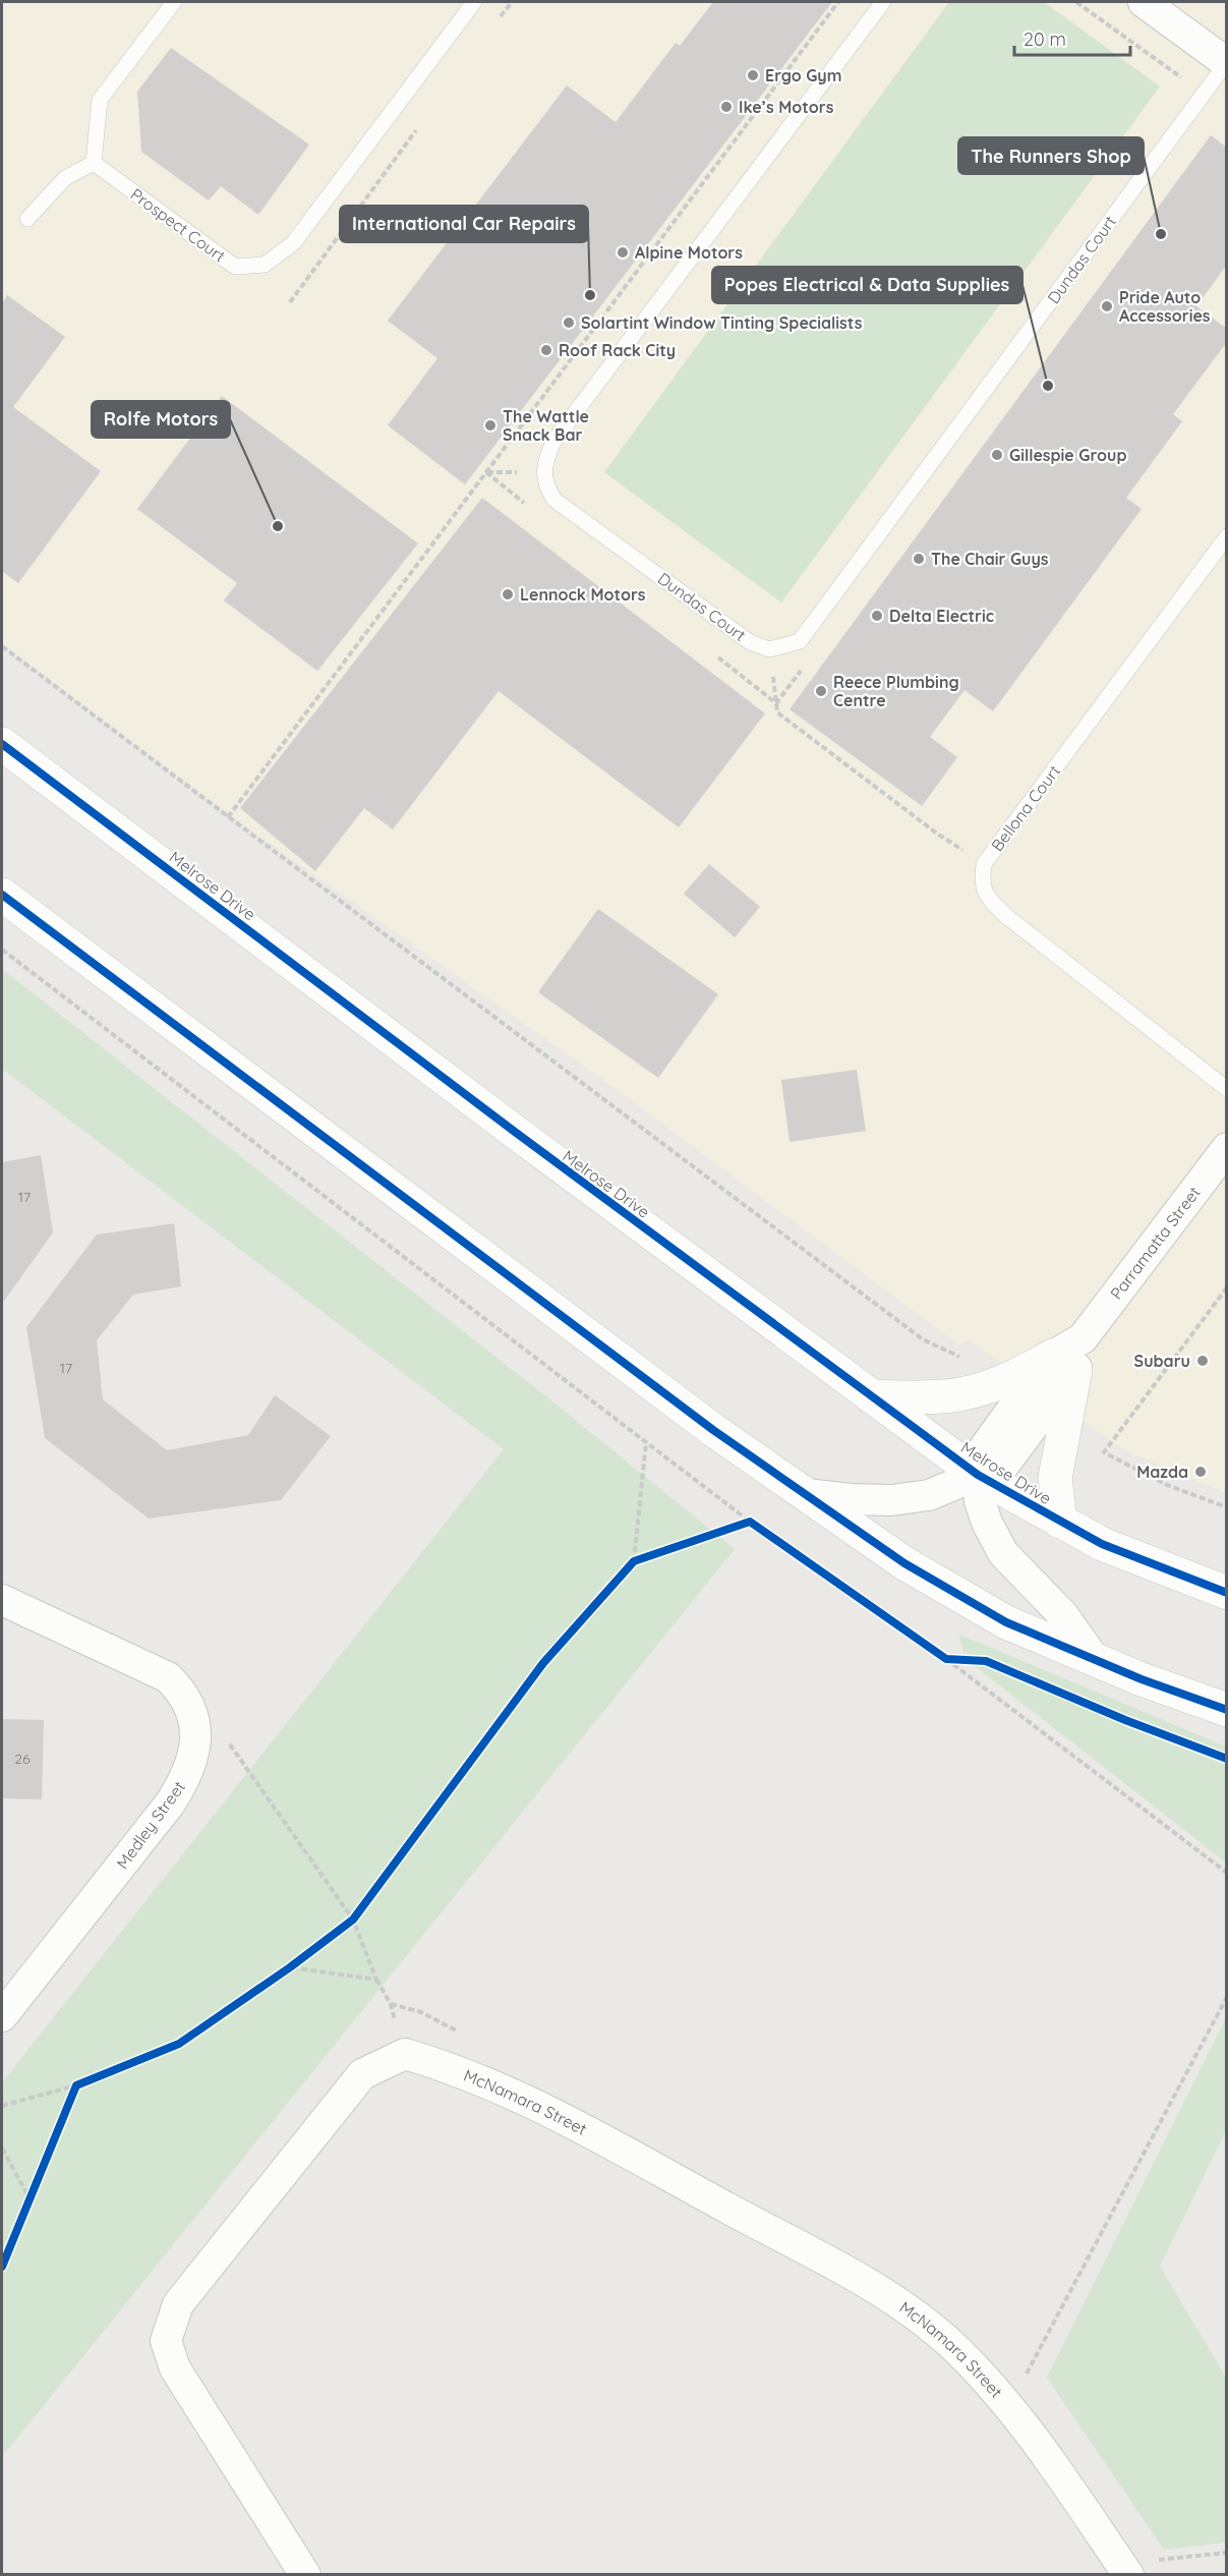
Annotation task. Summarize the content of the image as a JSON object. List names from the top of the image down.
{
  "streets": {
    "main road": ["Melrose Drive"],
    "street": ["Parramatta Street", "Medley Street", "McNamara Street"],
    "lane": ["Prospect Court", "Dundas Court", "Bellona Court"]
  },
  "crossings": [
    ["Melrose Drive", "Parramatta Street"]
  ],
  "places": [
    "Ergo Gym",
    "Ike’s Motors",
    "The Runners Shop",
    "Alpine Motors",
    "International Car Repairs",
    "Pride Auto Accessories",
    "Solartint Window Tinting Specialists",
    "Roof Rack City",
    "Popes Electrical & Data Supplies",
    "The Wattle Snack Bar",
    "Gillespie Group",
    "Rolfe Motors",
    "The Chair Guys",
    "Lennock Motors",
    "Delta Electric",
    "Reece Plumbing Centre",
    "Subaru",
    "Mazda"
  ],
  "house_numbers": ["17", "17", "26"],
  "scale_bar": "20 m"
}
